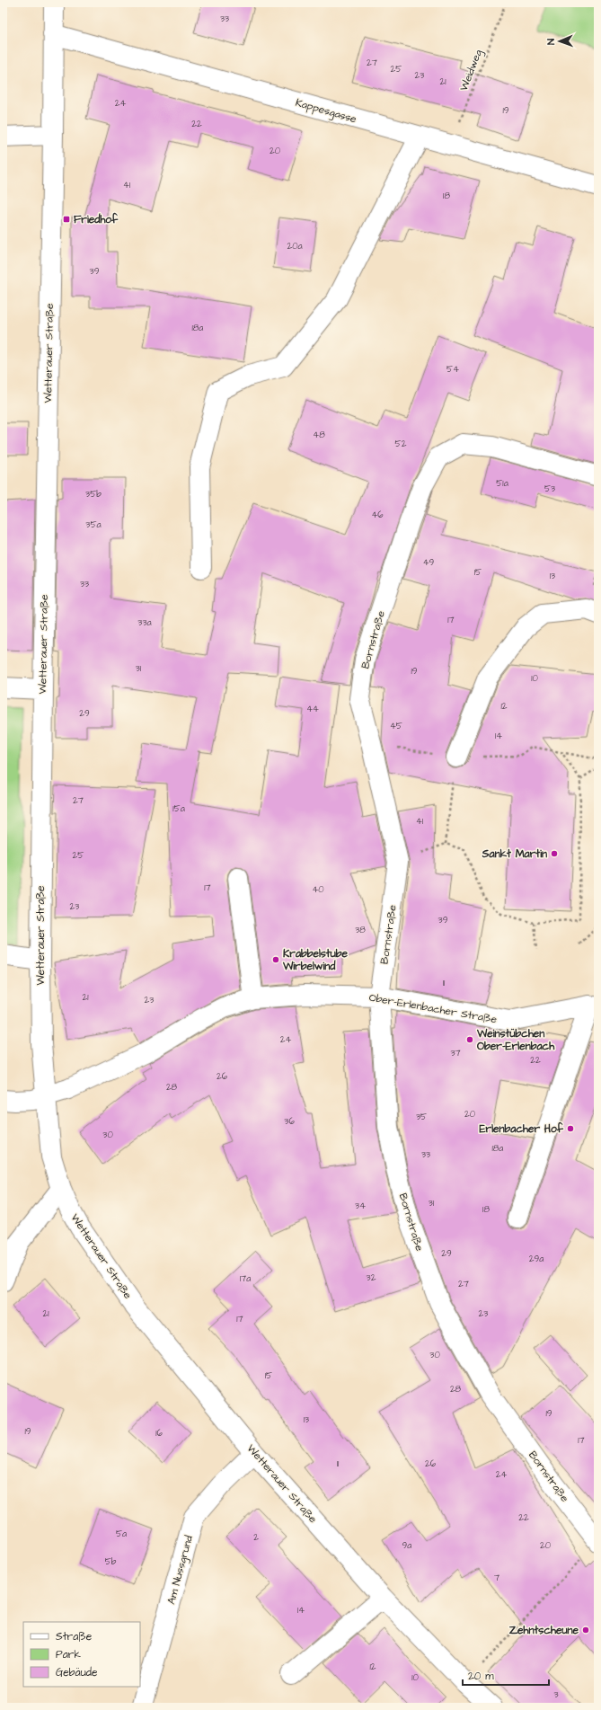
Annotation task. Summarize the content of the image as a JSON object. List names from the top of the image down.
{
  "streets": {
    "street": [
      "Kappesgasse",
      "Wetterauer Straße",
      "Bornstraße",
      "Ober-Erlenbacher Straße",
      "Am Nussgrund"
    ],
    "path": ["Weidweg"]
  },
  "crossings": [
    ["Weidweg", "Kappesgasse"],
    ["Kappesgasse", "Wetterauer Straße"],
    ["Wetterauer Straße", "Ober-Erlenbacher Straße"],
    ["Wetterauer Straße", "Am Nussgrund"],
    ["Bornstraße", "Ober-Erlenbacher Straße"]
  ],
  "places": {
    "transit": ["Friedhof"],
    "other": [
      "Sankt Martin",
      "Krabbelstube Wirbelwind",
      "Weinstübchen Ober-Erlenbach",
      "Erlenbacher Hof",
      "Zehntscheune"
    ]
  },
  "house_numbers": [
    "33",
    "27",
    "25",
    "23",
    "21",
    "24",
    "19",
    "22",
    "20",
    "41",
    "18",
    "20a",
    "39",
    "18a",
    "54",
    "48",
    "52",
    "51a",
    "53",
    "35b",
    "46",
    "35a",
    "49",
    "15",
    "13",
    "33",
    "17",
    "33a",
    "31",
    "19",
    "10",
    "12",
    "44",
    "29",
    "45",
    "14",
    "27",
    "15a",
    "41",
    "25",
    "17",
    "40",
    "23",
    "39",
    "38",
    "11",
    "21",
    "23",
    "24",
    "37",
    "22",
    "26",
    "28",
    "20",
    "35",
    "36",
    "30",
    "18a",
    "33",
    "31",
    "34",
    "18",
    "29",
    "29a",
    "32",
    "17a",
    "27",
    "21",
    "23",
    "17",
    "30",
    "15",
    "28",
    "19",
    "13",
    "19",
    "16",
    "17",
    "11",
    "26",
    "24",
    "22",
    "5a",
    "2",
    "9a",
    "20",
    "5b",
    "7",
    "14",
    "12",
    "10",
    "3"
  ],
  "legend": ["Straße", "Park", "Gebäude"],
  "scale_bar": "20 m",
  "north": "left"
}
